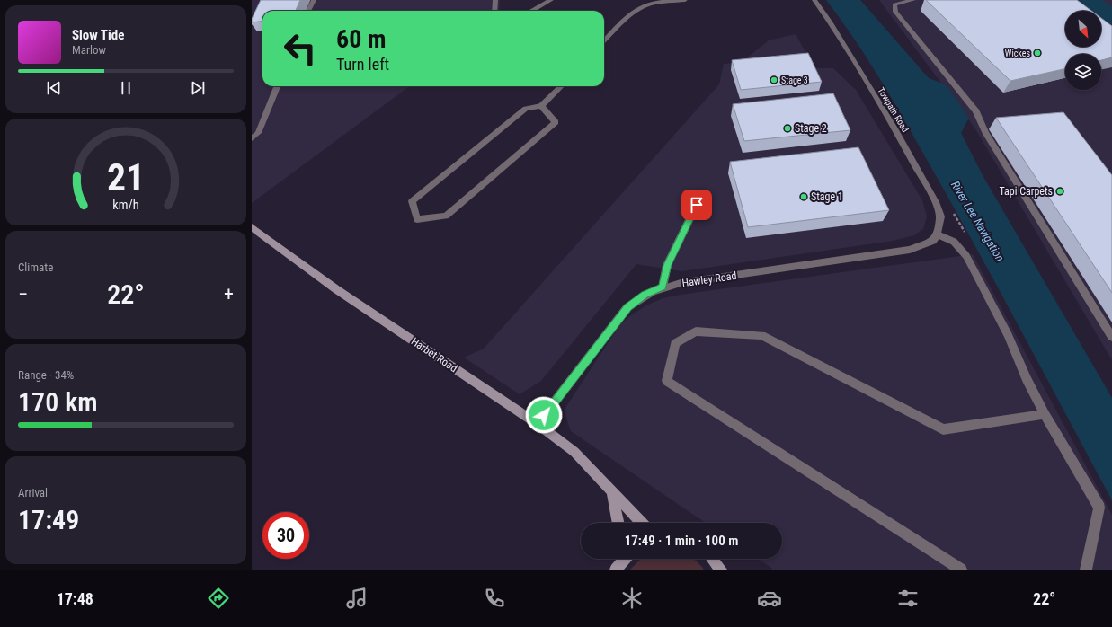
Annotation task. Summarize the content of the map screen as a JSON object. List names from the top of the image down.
{
  "streets": {
    "street": ["Towpath Road", "Hawley Road", "Harbet Road"]
  },
  "crossings": [
    ["Towpath Road", "Hawley Road"],
    ["Hawley Road", "Harbet Road"]
  ],
  "water": ["River Lee Navigation"],
  "places": [
    "Wickes",
    "Stage 3",
    "Stage 2",
    "Tapi Carpets",
    "Stage 1"
  ],
  "north": "bottom right",
  "page": {
    "turn": ["60 m", "Turn left"],
    "song": ["Slow Tide", "Marlow"],
    "tile": [
      "Climate",
      ["Range · 34%", "170 km"],
      ["Arrival", "17:49"]
    ],
    "heat": ["−", "22°", "+"],
    "limit": "30",
    "trip": "17:49 · 1 min · 100 m",
    "tabs": ["17:48", "22°"],
    "gauge": ["21", "km/h"]
  }
}
